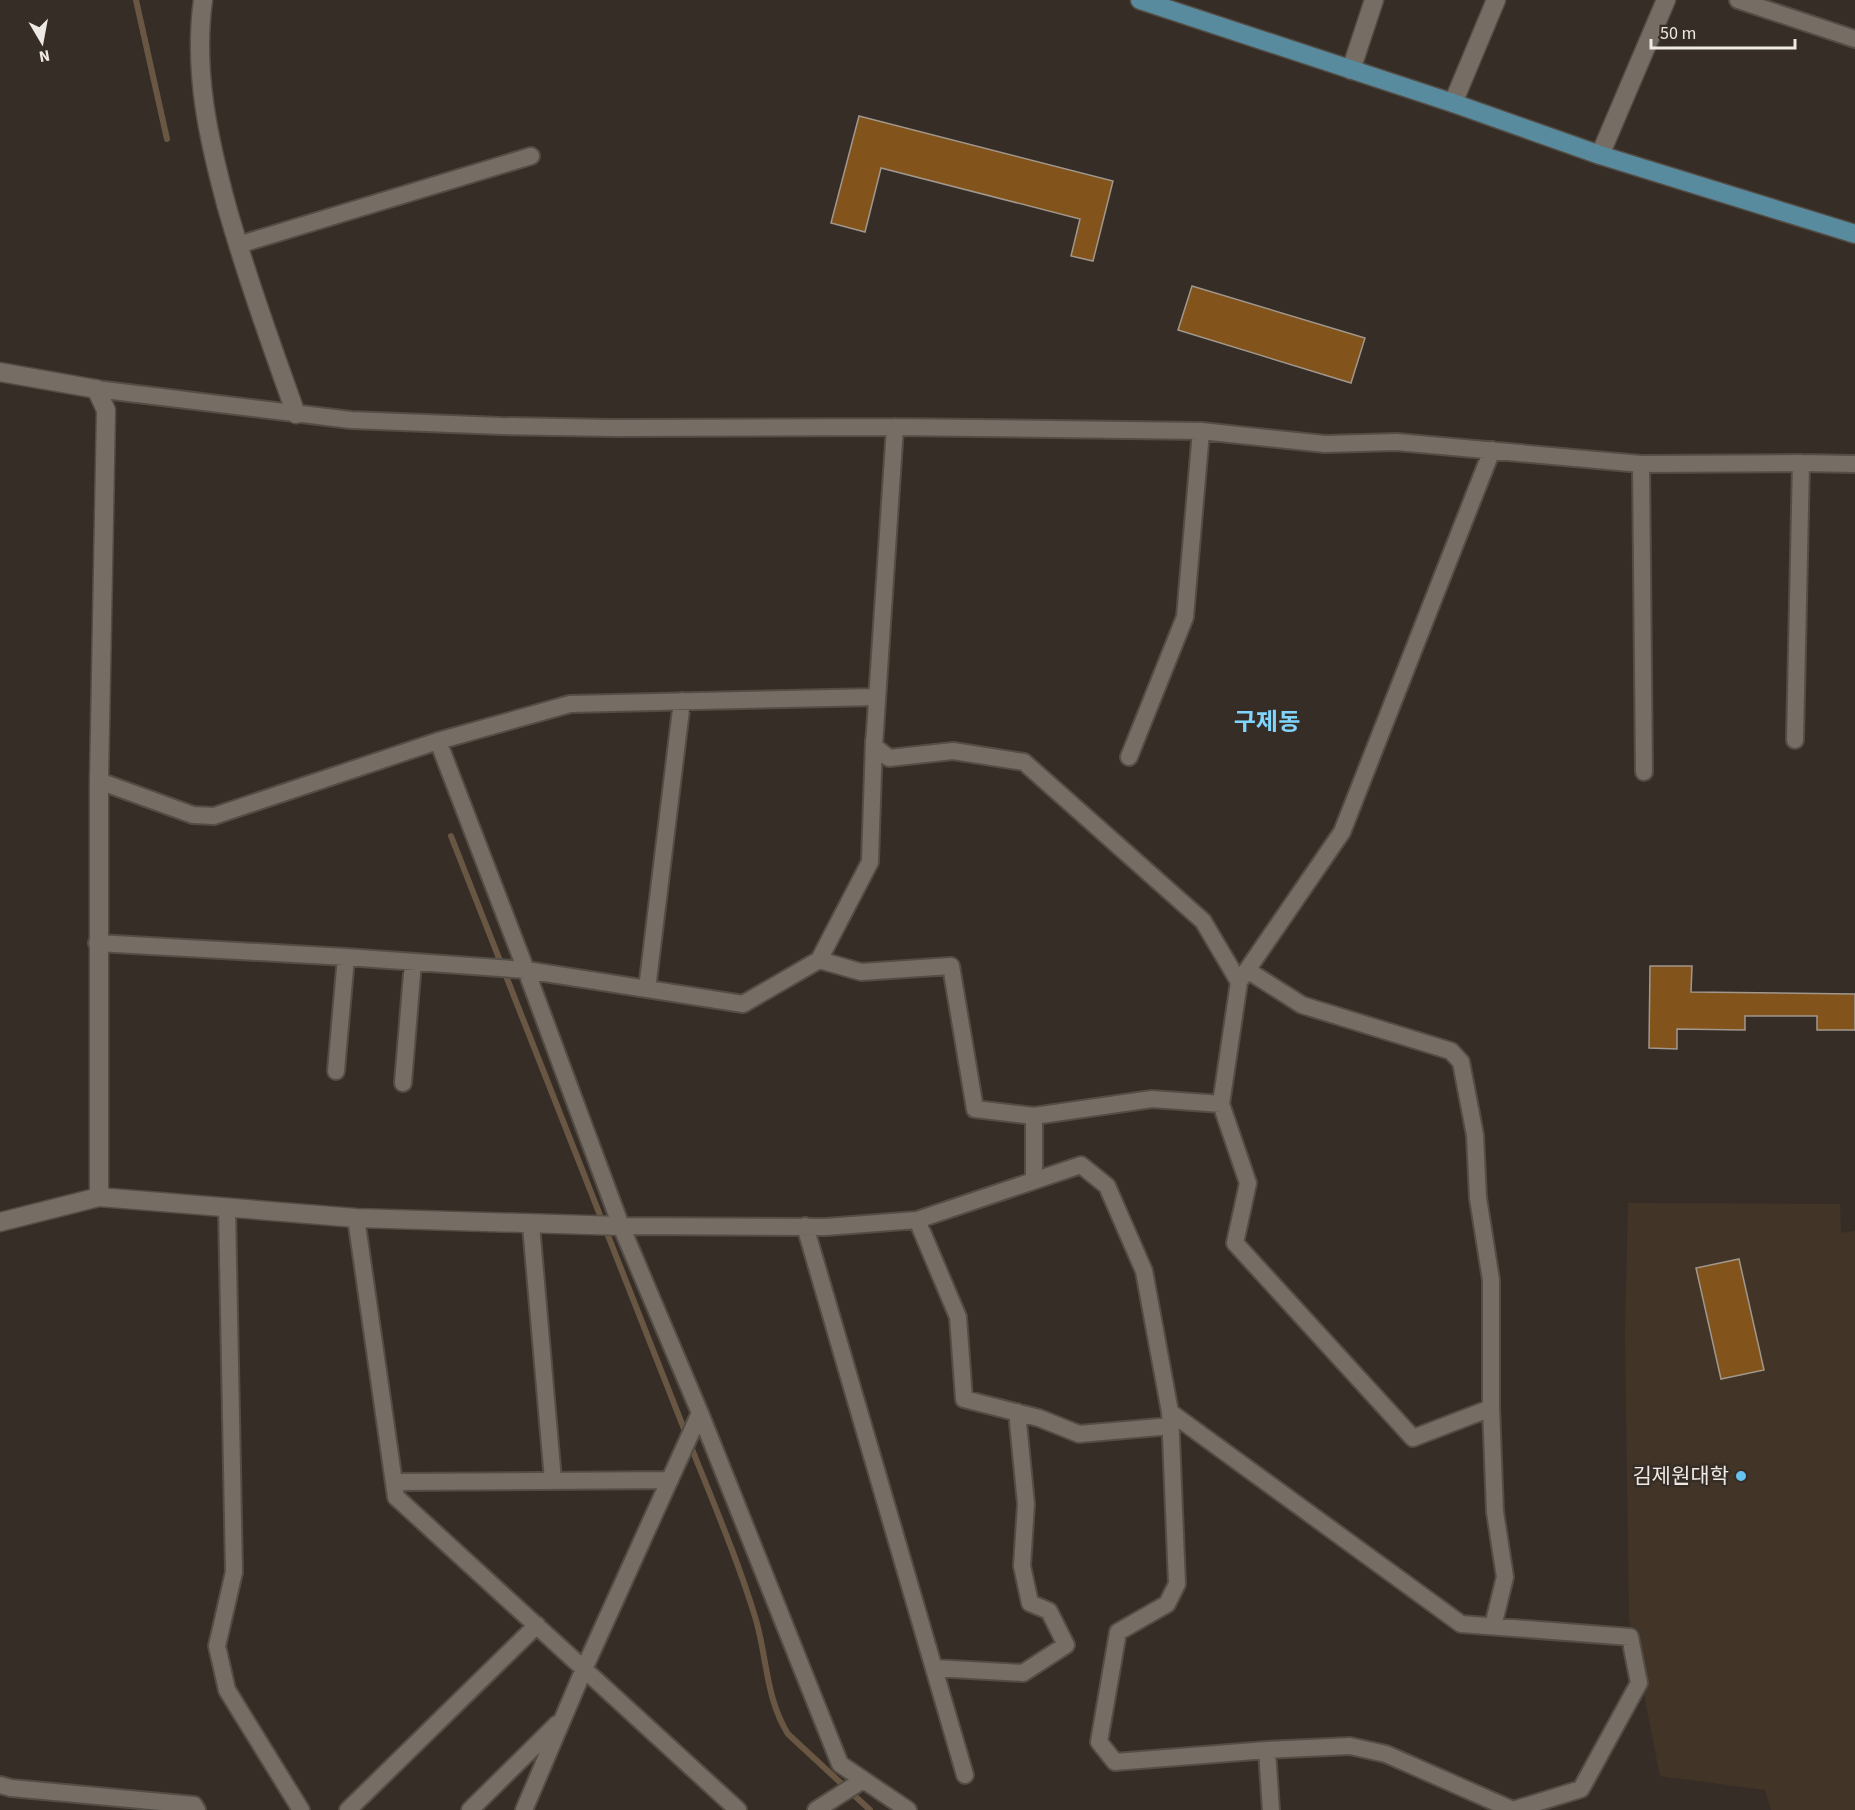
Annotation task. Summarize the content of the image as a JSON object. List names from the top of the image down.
{
  "districts": ["구제동"],
  "places": ["김제원대학"],
  "scale_bar": "50 m",
  "north": "bottom"
}
